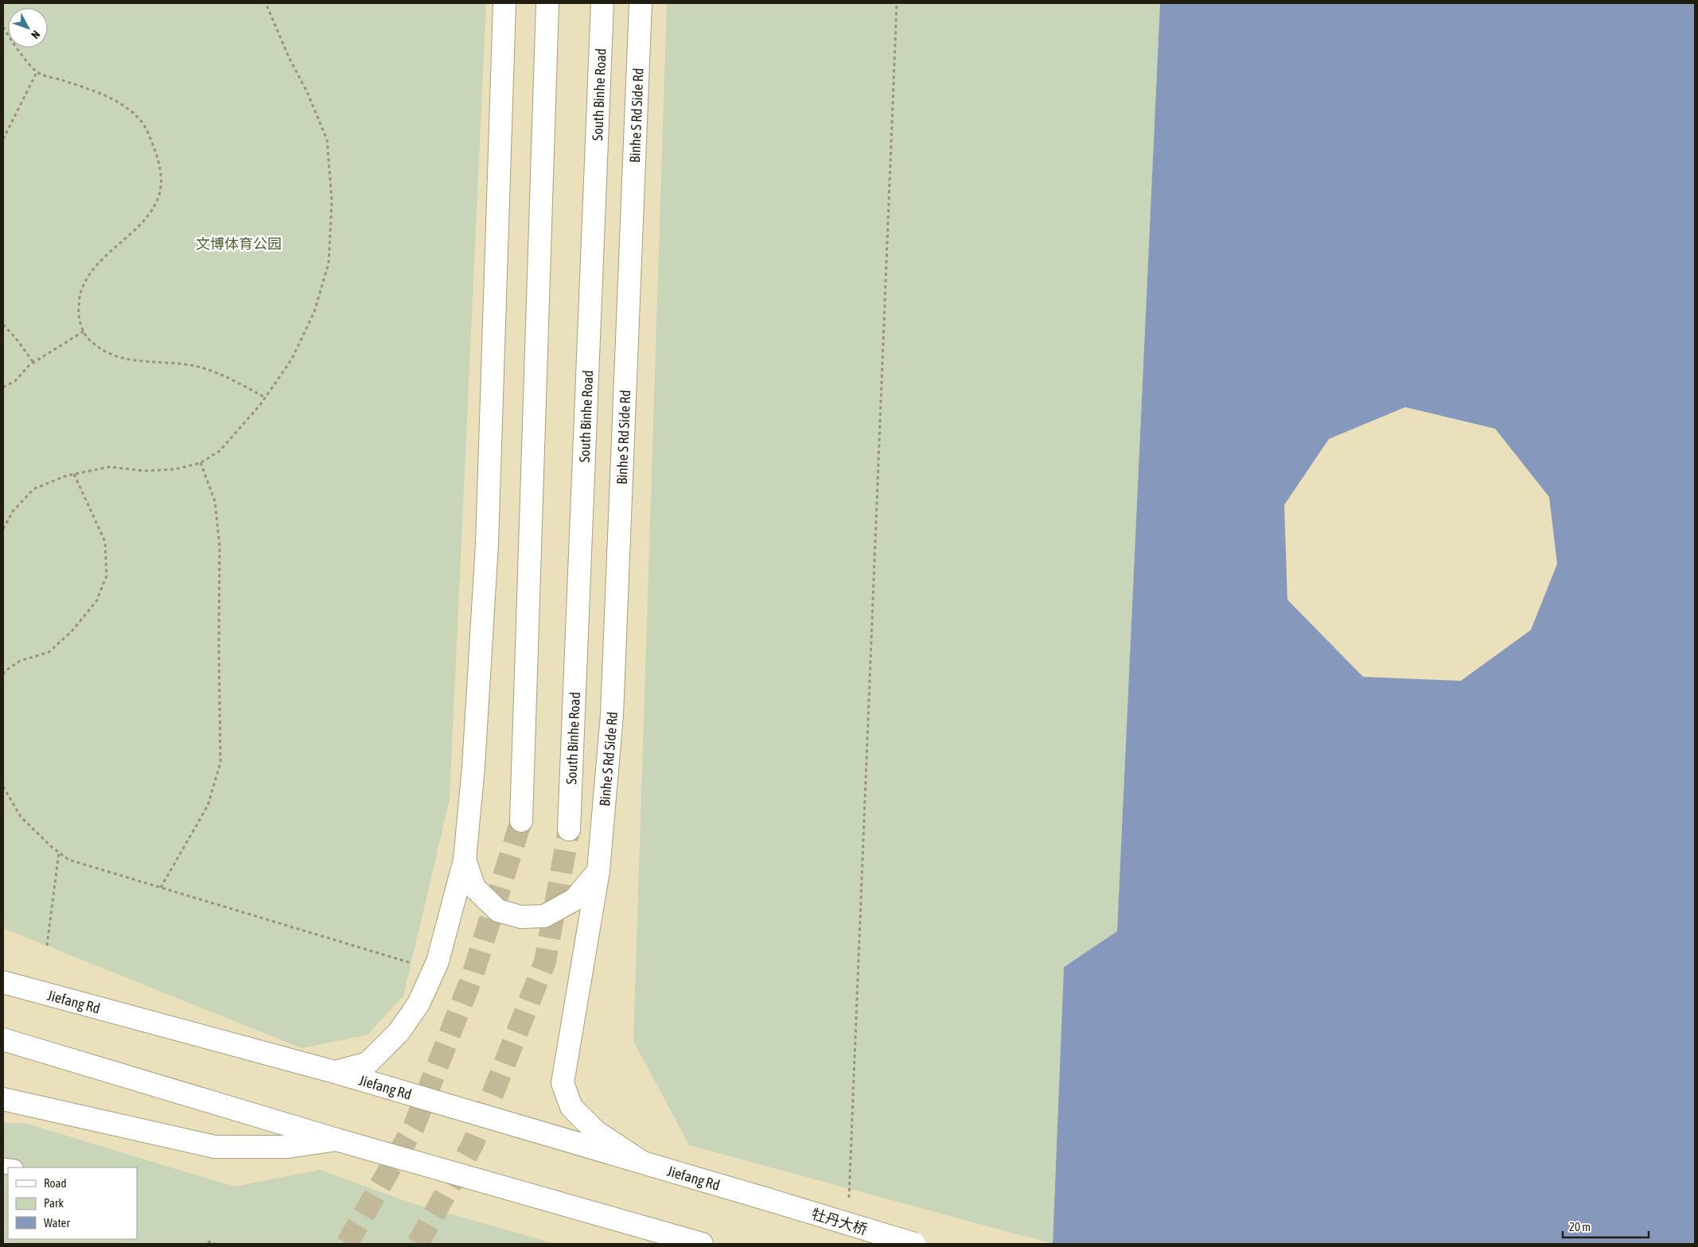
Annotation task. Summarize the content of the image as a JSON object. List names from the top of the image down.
{
  "streets": {
    "main road": [
      "South Binhe Road",
      "Binhe S Rd Side Rd",
      "Jiefang Rd",
      "牡丹大桥"
    ]
  },
  "crossings": [
    ["Binhe S Rd Side Rd", "Jiefang Rd"],
    ["Jiefang Rd", "牡丹大桥"]
  ],
  "parks": ["文博体育公园"],
  "legend": ["Road", "Park", "Water"],
  "scale_bar": "20 m",
  "north": "bottom right"
}
